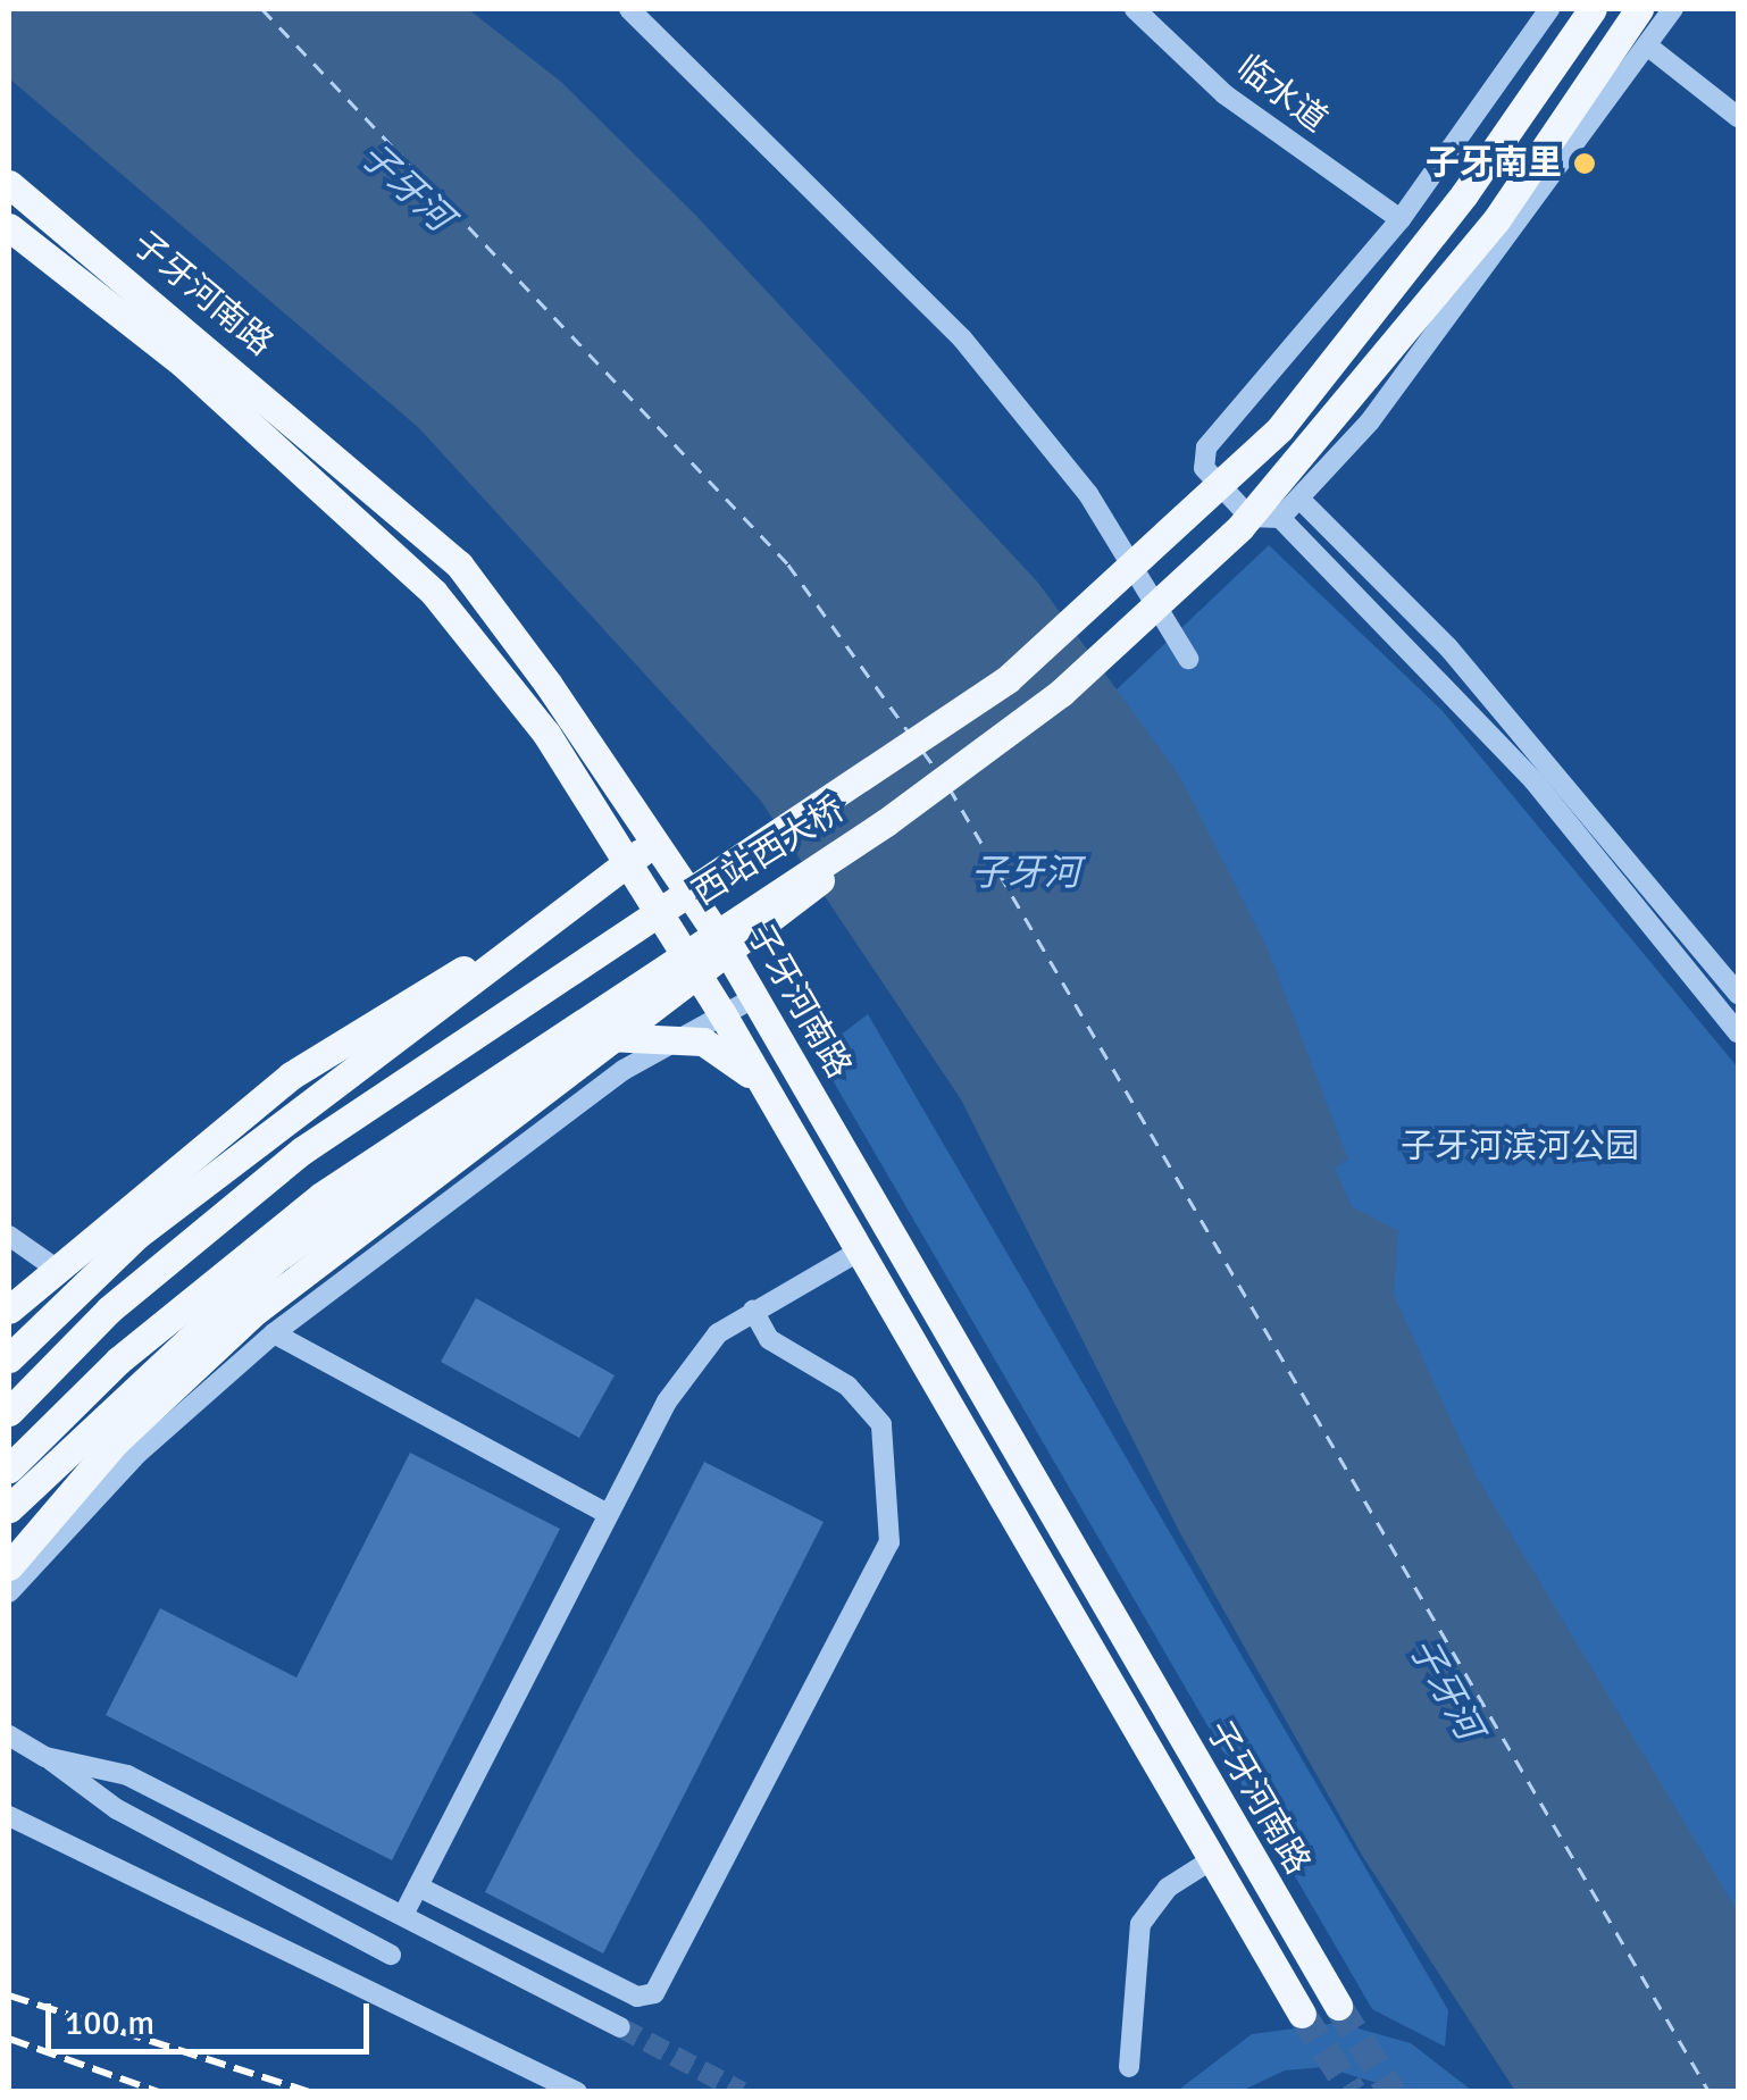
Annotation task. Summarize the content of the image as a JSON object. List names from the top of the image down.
{
  "streets": {
    "main road": ["子牙河南路", "西站西大桥"],
    "street": ["临水道"]
  },
  "water": ["子牙河"],
  "parks": ["子牙河滨河公园"],
  "places": ["子牙南里"],
  "scale_bar": "100 m"
}
